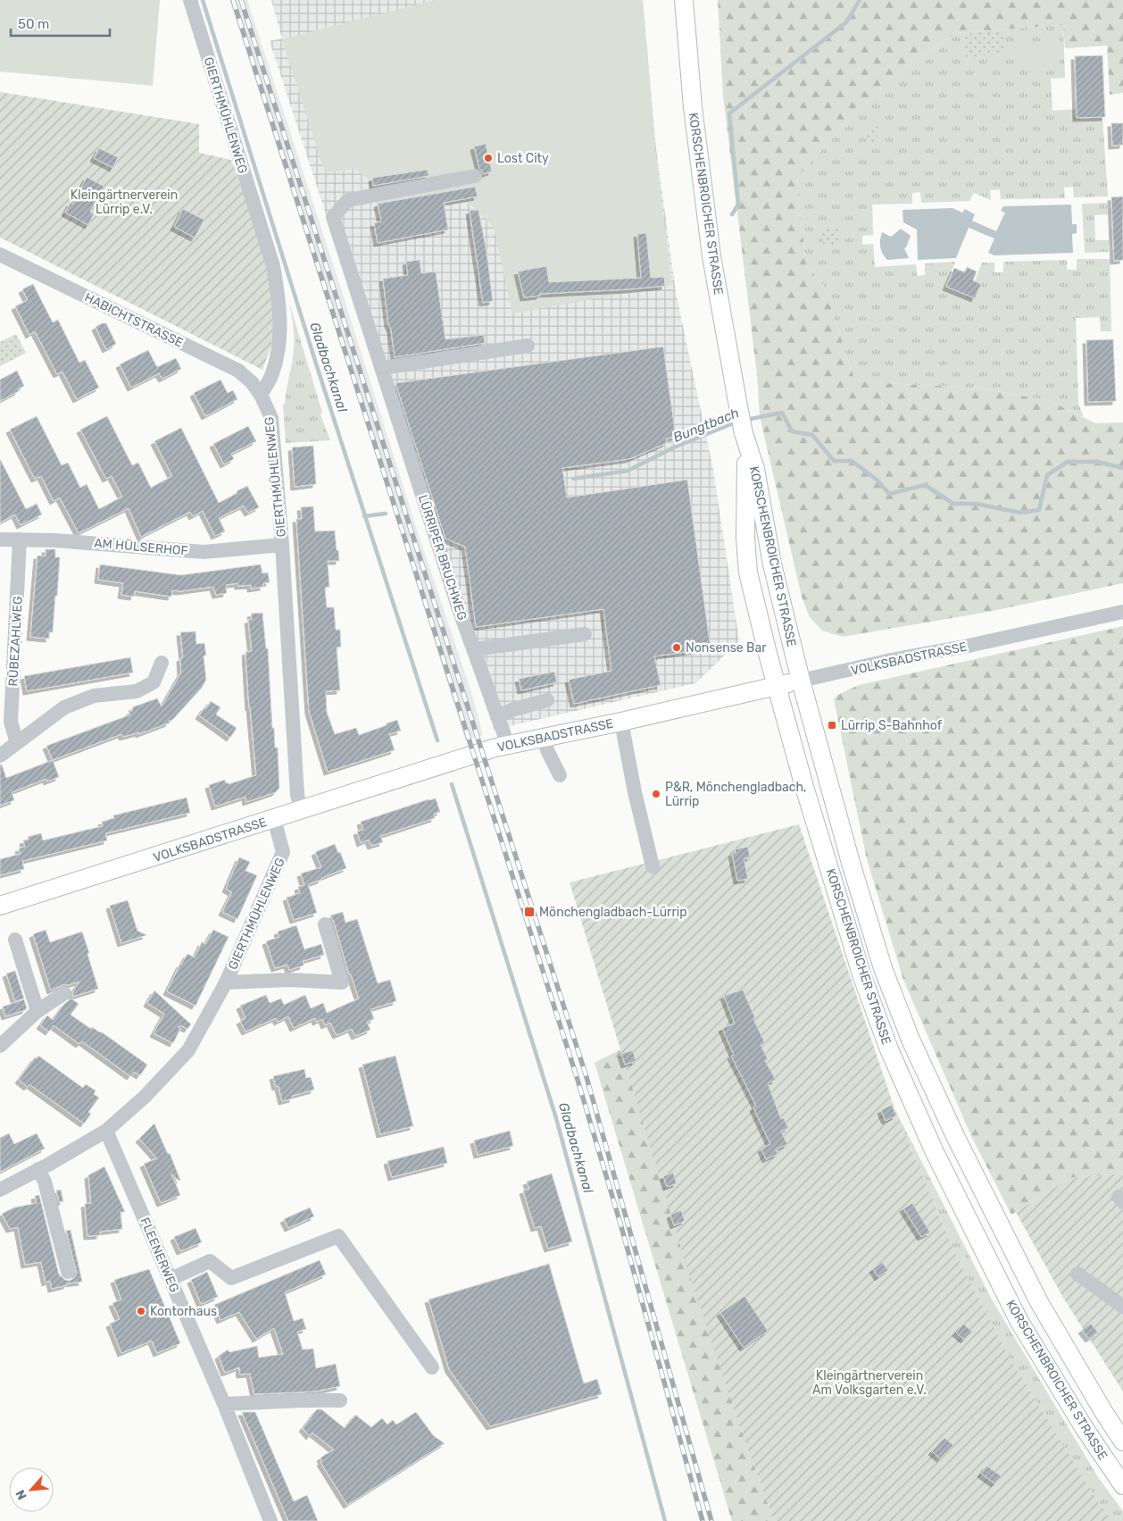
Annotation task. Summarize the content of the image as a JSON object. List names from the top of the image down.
{
  "streets": {
    "main road": ["KORSCHENBROICHER STRASSE", "VOLKSBADSTRASSE"],
    "street": [
      "GIERTHMÜHLENWEG",
      "HABICHTSTRASSE",
      "AM HÜLSERHOF",
      "LÜRRIPER BRUCHWEG",
      "RÜBEZAHLWEG",
      "FLEENERWEG"
    ]
  },
  "crossings": [
    ["GIERTHMÜHLENWEG", "HABICHTSTRASSE"],
    ["GIERTHMÜHLENWEG", "AM HÜLSERHOF"],
    ["GIERTHMÜHLENWEG", "VOLKSBADSTRASSE"],
    ["GIERTHMÜHLENWEG", "FLEENERWEG"],
    ["KORSCHENBROICHER STRASSE", "VOLKSBADSTRASSE"],
    ["AM HÜLSERHOF", "RÜBEZAHLWEG"],
    ["LÜRRIPER BRUCHWEG", "VOLKSBADSTRASSE"]
  ],
  "water": ["Gladbachkanal", "Bungtbach"],
  "parks": ["Kleingärtnerverein Lürrip e.V.", "Kleingärtnerverein Am Volksgarten e.V."],
  "places": {
    "other": [
      "Lost City",
      "Nonsense Bar",
      "P&R, Mönchengladbach, Lürrip",
      "Kontorhaus"
    ],
    "transit": ["Lürrip S-Bahnhof", "Mönchengladbach-Lürrip"]
  },
  "scale_bar": "50 m",
  "north": "bottom left"
}
